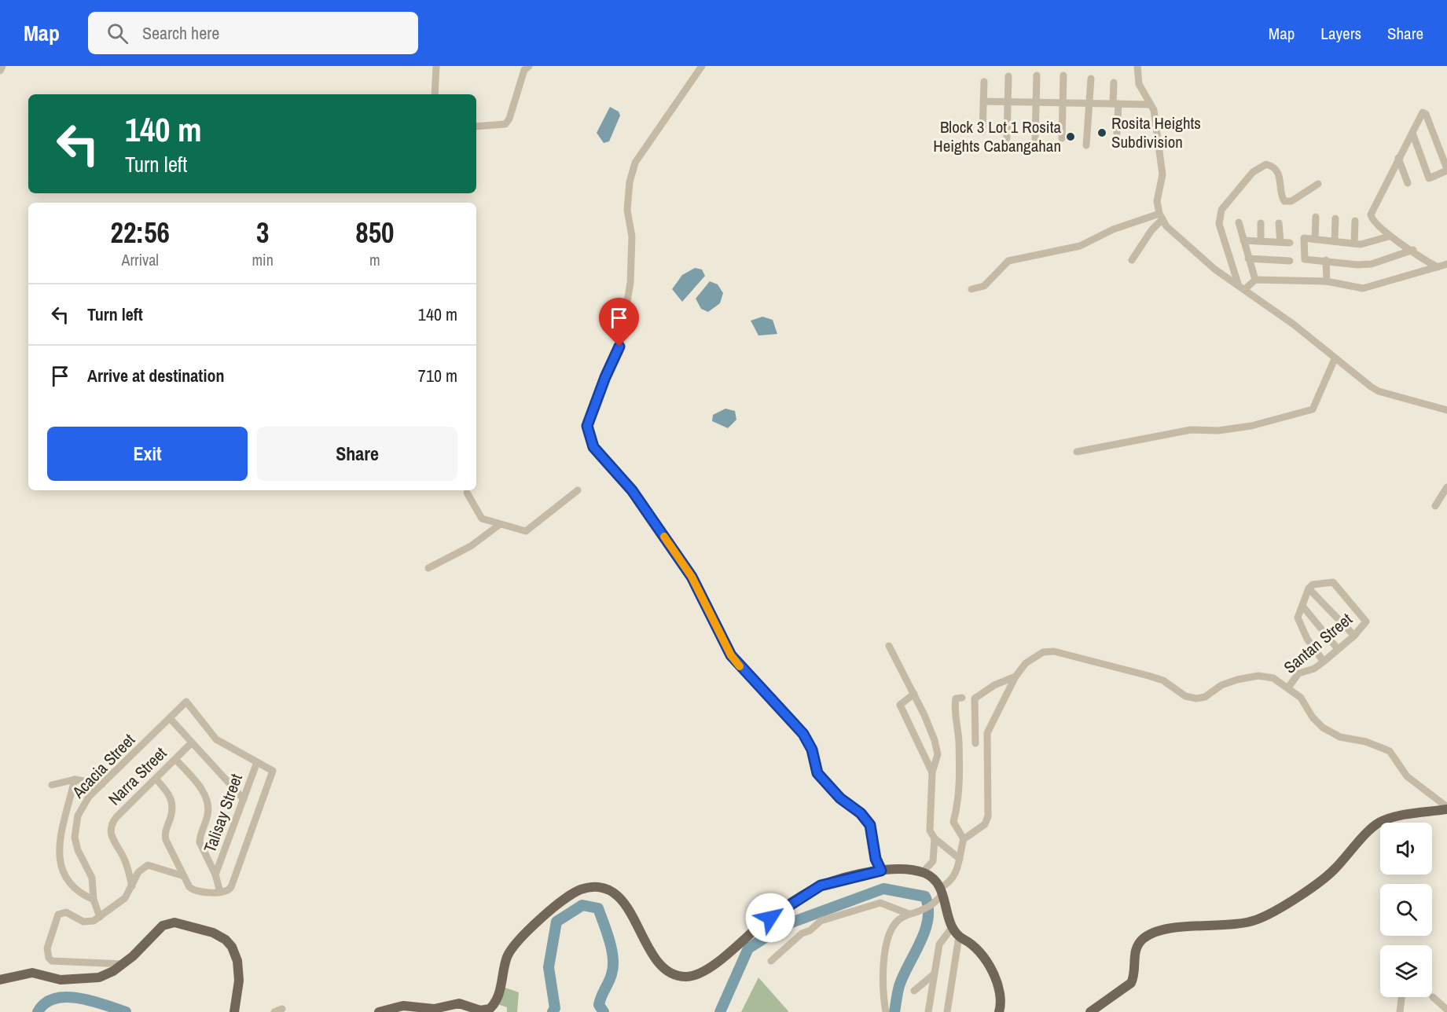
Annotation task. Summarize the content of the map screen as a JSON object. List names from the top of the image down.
{
  "streets": {
    "street": [
      "Santan Street",
      "Acacia Street",
      "Narra Street",
      "Talisay Street"
    ]
  },
  "crossings": [
    ["Acacia Street", "Talisay Street"]
  ],
  "places": ["Rosita Heights Subdivision", "Block 3 Lot 1 Rosita Heights Cabangahan"],
  "page": {
    "header": "Map",
    "search": "Search here",
    "nav": ["Map", "Layers", "Share"],
    "turn": ["140 m", "Turn left"],
    "eta": [
      "22:56",
      "Arrival",
      "3",
      "min",
      "850",
      "m"
    ],
    "list": [
      {
        "name": "Turn left",
        "value": "140 m"
      },
      {
        "name": "Arrive at destination",
        "value": "710 m"
      }
    ],
    "buttons": ["Exit", "Share"]
  }
}
